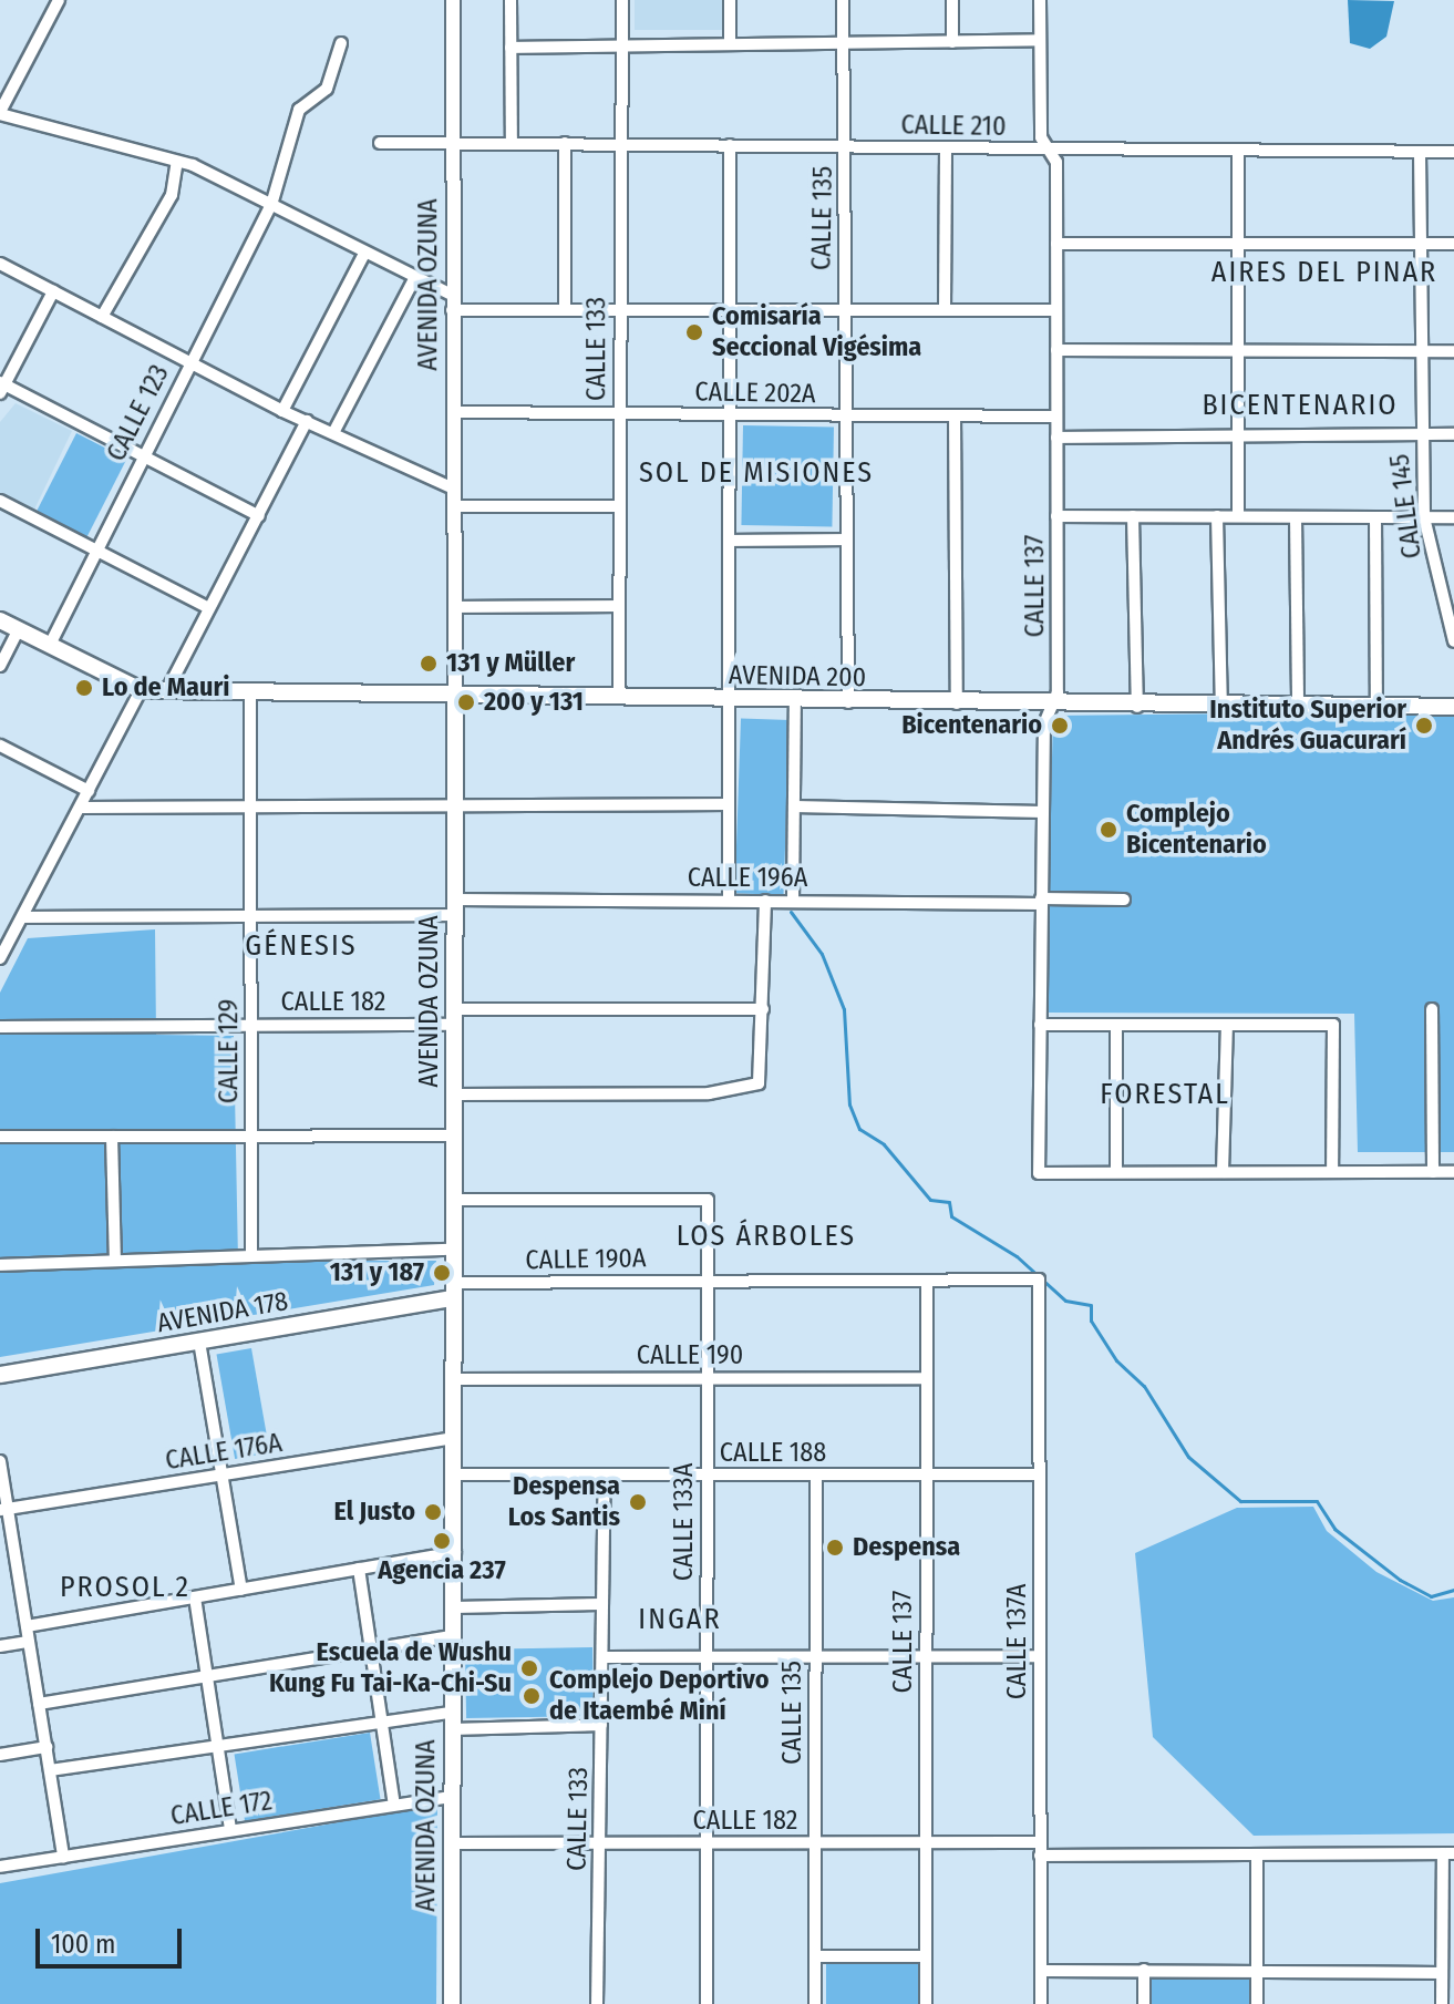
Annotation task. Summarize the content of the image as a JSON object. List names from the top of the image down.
{
  "streets": {
    "main road": ["AVENIDA OZUNA", "AVENIDA 200", "AVENIDA 178"],
    "street": [
      "CALLE 210",
      "CALLE 135",
      "CALLE 133",
      "CALLE 202A",
      "CALLE 123",
      "CALLE 145",
      "CALLE 137",
      "CALLE 196A",
      "CALLE 182",
      "CALLE 129",
      "CALLE 190A",
      "CALLE 190",
      "CALLE 176A",
      "CALLE 188",
      "CALLE 133A",
      "CALLE 137A",
      "CALLE 172"
    ]
  },
  "crossings": [
    ["CALLE 210", "CALLE 135"],
    ["CALLE 210", "AVENIDA OZUNA"],
    ["CALLE 210", "CALLE 133"],
    ["CALLE 210", "CALLE 145"],
    ["CALLE 210", "CALLE 137"],
    ["CALLE 135", "CALLE 202A"],
    ["CALLE 135", "AVENIDA 200"],
    ["CALLE 135", "CALLE 182"],
    ["CALLE 135", "CALLE 188"],
    ["AVENIDA OZUNA", "CALLE 202A"],
    ["AVENIDA OZUNA", "AVENIDA 200"],
    ["AVENIDA OZUNA", "CALLE 196A"],
    ["AVENIDA OZUNA", "CALLE 182"],
    ["AVENIDA OZUNA", "CALLE 190A"],
    ["AVENIDA OZUNA", "AVENIDA 178"],
    ["AVENIDA OZUNA", "CALLE 190"],
    ["AVENIDA OZUNA", "CALLE 176A"],
    ["AVENIDA OZUNA", "CALLE 188"],
    ["AVENIDA OZUNA", "CALLE 133A"],
    ["AVENIDA OZUNA", "CALLE 172"],
    ["CALLE 133", "CALLE 202A"],
    ["CALLE 133", "AVENIDA 200"],
    ["CALLE 133", "CALLE 182"],
    ["CALLE 133", "CALLE 188"],
    ["CALLE 202A", "CALLE 137"],
    ["CALLE 137", "AVENIDA 200"],
    ["CALLE 137", "CALLE 196A"],
    ["CALLE 137", "CALLE 182"],
    ["CALLE 137", "CALLE 190A"],
    ["CALLE 137", "CALLE 190"],
    ["CALLE 137", "CALLE 188"],
    ["AVENIDA 200", "CALLE 129"],
    ["CALLE 196A", "CALLE 129"],
    ["CALLE 182", "CALLE 129"],
    ["CALLE 182", "CALLE 133A"],
    ["CALLE 182", "CALLE 137A"],
    ["CALLE 190A", "AVENIDA 178"],
    ["CALLE 190A", "CALLE 133A"],
    ["CALLE 190A", "CALLE 137A"],
    ["CALLE 190", "CALLE 133A"],
    ["CALLE 188", "CALLE 133A"],
    ["CALLE 188", "CALLE 137A"]
  ],
  "districts": [
    "AIRES DEL PINAR",
    "BICENTENARIO",
    "SOL DE MISIONES",
    "GÉNESIS",
    "FORESTAL",
    "LOS ÁRBOLES",
    "PROSOL 2",
    "INGAR"
  ],
  "places": [
    "Comisaría Seccional Vigésima",
    "131 y Müller",
    "Lo de Mauri",
    "200 y 131",
    "Bicentenario",
    "Instituto Superior Andrés Guacurarí",
    "Complejo Bicentenario",
    "131 y 187",
    "Despensa Los Santis",
    "El Justo",
    "Agencia 237",
    "Despensa",
    "Escuela de Wushu Kung Fu Tai-Ka-Chi-Su",
    "Complejo Deportivo de Itaembé Miní"
  ],
  "scale_bar": "100 m"
}
